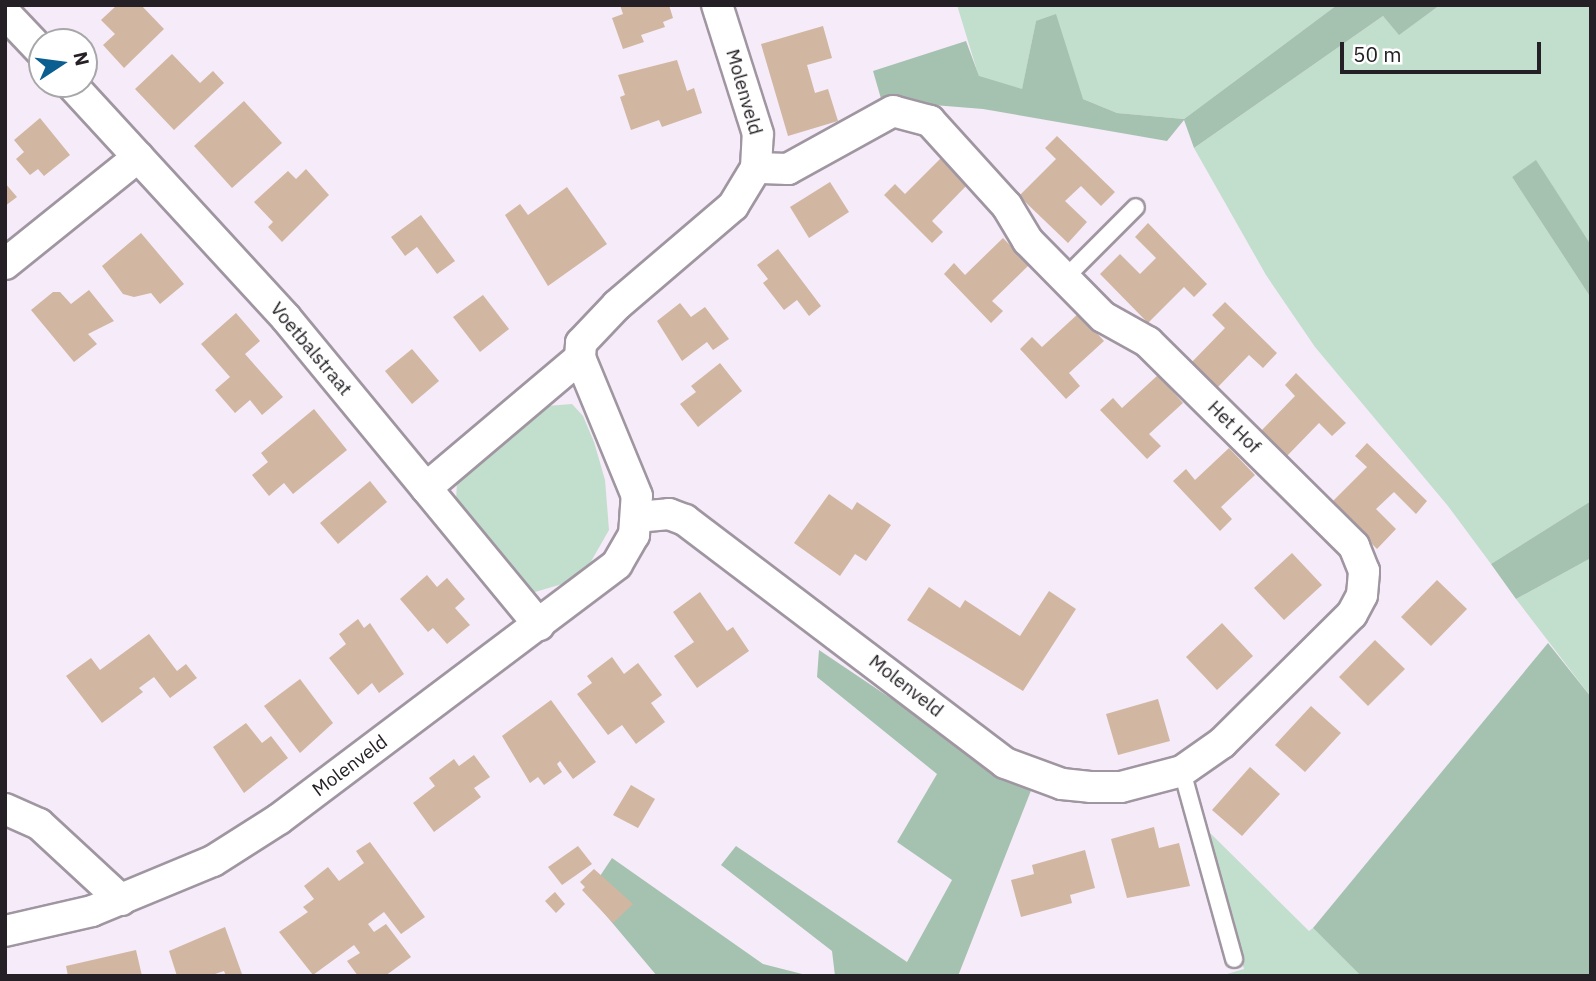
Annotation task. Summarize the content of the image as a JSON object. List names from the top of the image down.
{
  "streets": {
    "street": ["Molenveld", "Voetbalstraat", "Het Hof"]
  },
  "crossings": [
    ["Molenveld", "Voetbalstraat"],
    ["Molenveld", "Het Hof"]
  ],
  "scale_bar": "50 m",
  "north": "right"
}
